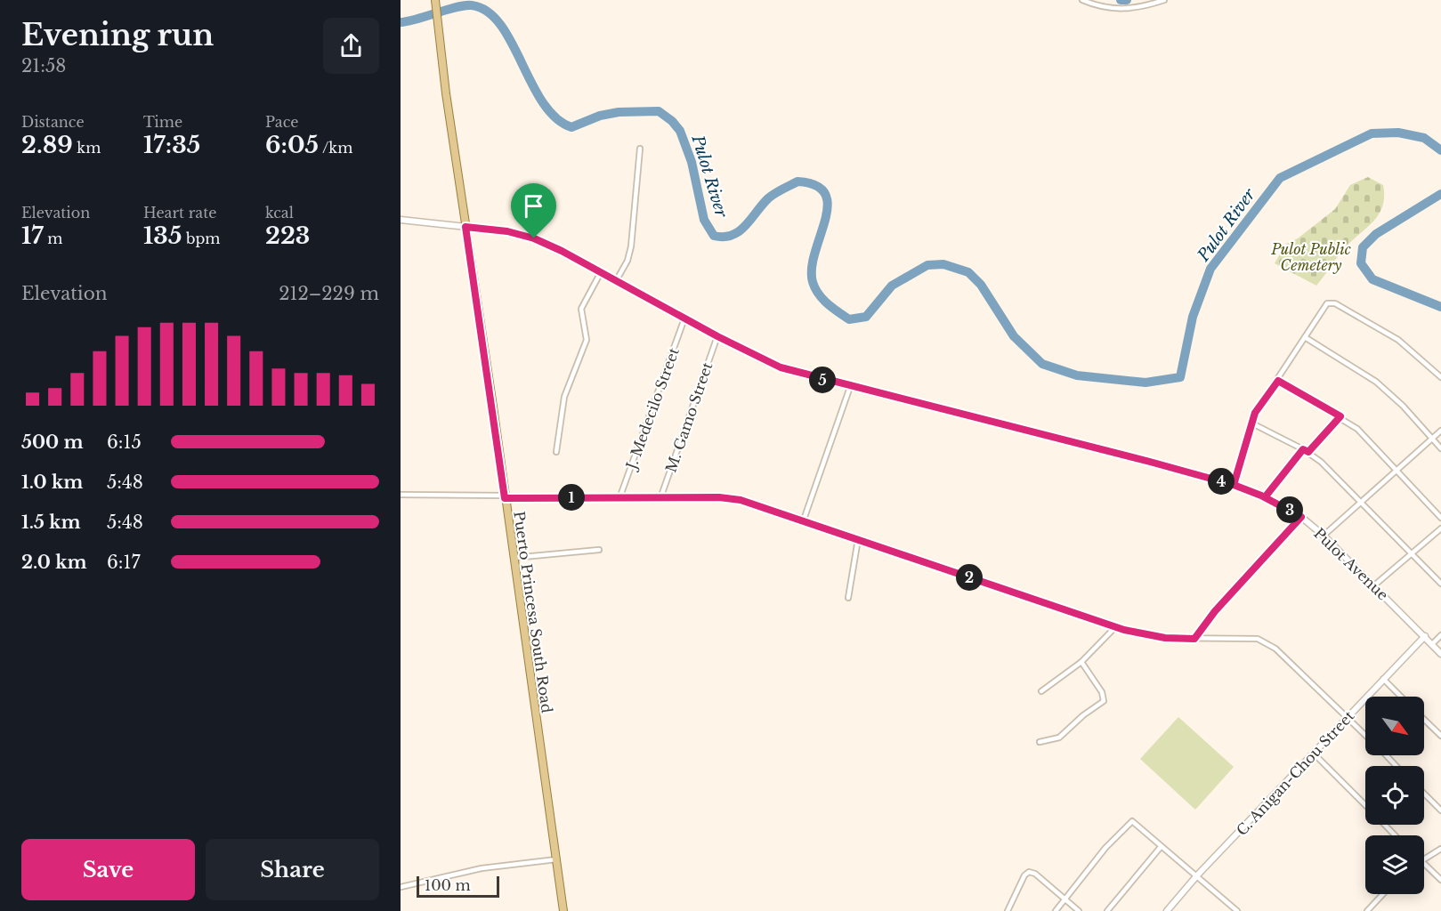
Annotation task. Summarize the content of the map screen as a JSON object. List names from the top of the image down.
{
  "streets": {
    "main road": ["Puerto Princesa South Road"],
    "street": [
      "J. Medecilo Street",
      "M. Gamo Street",
      "Pulot Avenue",
      "C. Anigan-Chou Street"
    ]
  },
  "crossings": [
    ["J. Medecilo Street", "Pulot Avenue"],
    ["M. Gamo Street", "Pulot Avenue"],
    ["Pulot Avenue", "Puerto Princesa South Road"],
    ["Pulot Avenue", "C. Anigan-Chou Street"]
  ],
  "water": ["Pulot River"],
  "parks": ["Pulot Public Cemetery"],
  "scale_bar": "100 m",
  "north": "bottom right",
  "page": {
    "heading": ["Evening run", "21:58"],
    "stats": [
      ["Distance", "2.89 km"],
      ["Time", "17:35"],
      ["Pace", "6:05 /km"],
      ["Elevation", "17 m"],
      ["Heart rate", "135 bpm"],
      ["kcal", "223"]
    ],
    "chart": ["Elevation", "212–229 m"],
    "pins": [
      "5",
      "4",
      "1",
      "3",
      "2"
    ],
    "list": [
      {
        "name": "500 m",
        "note": "6:15"
      },
      {
        "name": "1.0 km",
        "note": "5:48"
      },
      {
        "name": "1.5 km",
        "note": "5:48"
      },
      {
        "name": "2.0 km",
        "note": "6:17"
      }
    ],
    "buttons": ["Save", "Share"],
    "scale": "100 m"
  }
}
